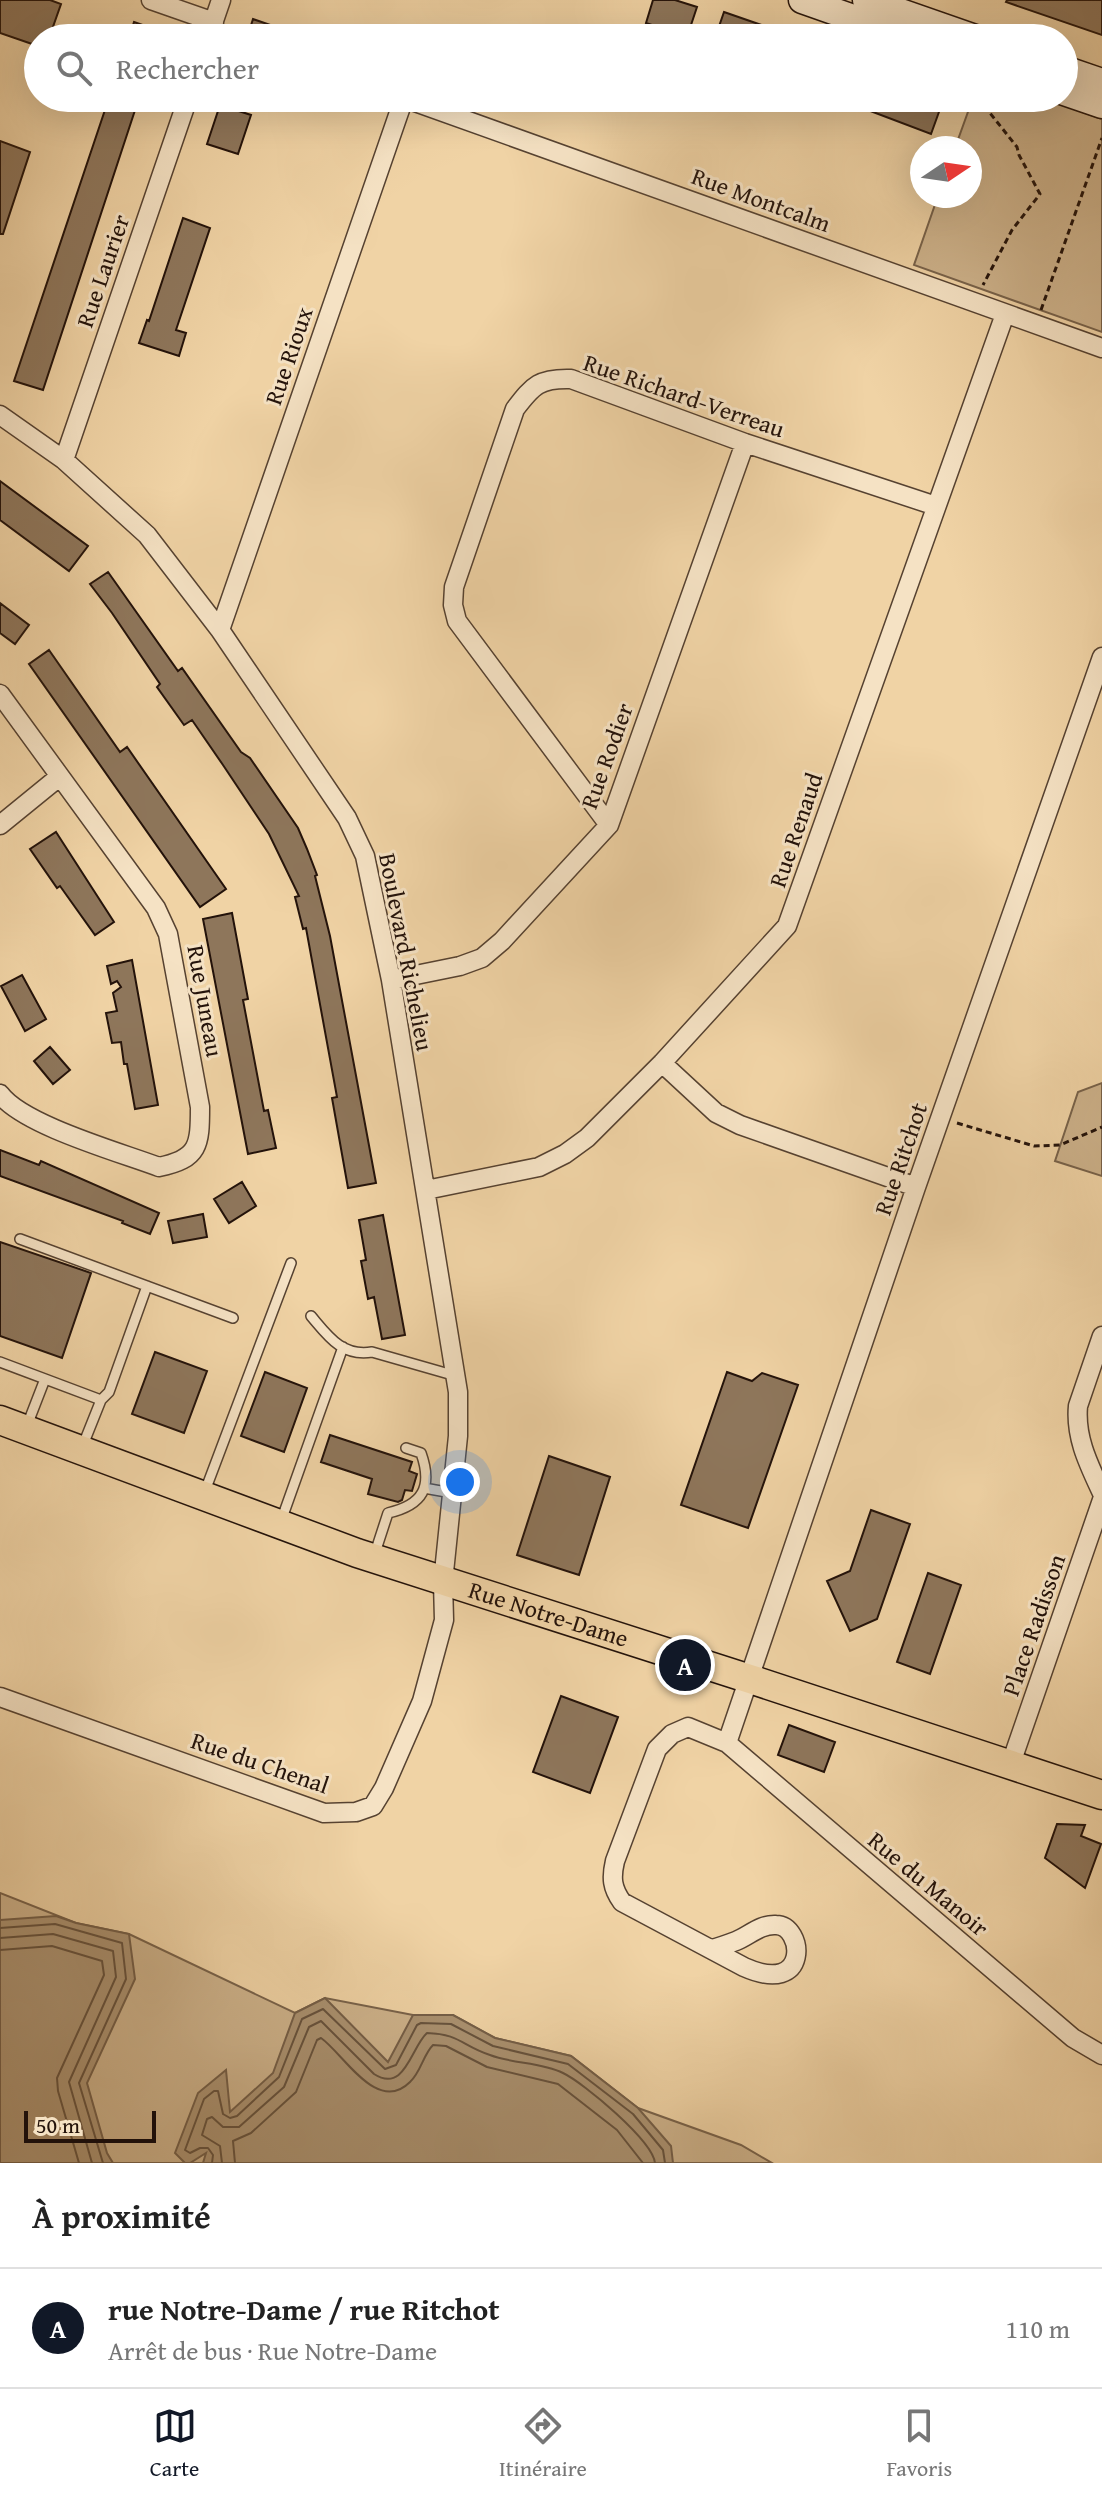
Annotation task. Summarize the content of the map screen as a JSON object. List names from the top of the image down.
{
  "streets": {
    "main road": ["Rue Notre-Dame"],
    "street": [
      "Rue Montcalm",
      "Rue Laurier",
      "Rue Rioux",
      "Rue Richard-Verreau",
      "Rue Rodier",
      "Rue Renaud",
      "Boulevard Richelieu",
      "Rue Juneau",
      "Rue Ritchot",
      "Place Radisson",
      "Rue du Chenal",
      "Rue du Manoir"
    ]
  },
  "crossings": [
    ["Rue Montcalm", "Rue Renaud"],
    ["Rue Laurier", "Boulevard Richelieu"],
    ["Rue Rioux", "Boulevard Richelieu"],
    ["Rue Richard-Verreau", "Rue Rodier"],
    ["Rue Richard-Verreau", "Rue Renaud"],
    ["Rue Rodier", "Boulevard Richelieu"],
    ["Rue Renaud", "Boulevard Richelieu"],
    ["Boulevard Richelieu", "Rue Notre-Dame"],
    ["Boulevard Richelieu", "Rue du Chenal"],
    ["Rue Ritchot", "Rue Notre-Dame"],
    ["Rue Ritchot", "Rue du Manoir"],
    ["Rue Notre-Dame", "Place Radisson"],
    ["Rue Notre-Dame", "Rue du Chenal"]
  ],
  "scale_bar": "50 m",
  "north": "right",
  "page": {
    "search": "Rechercher",
    "pins": "A",
    "scale": "50 m",
    "heading": "À proximité",
    "list": [
      {
        "mark": "A",
        "name": "rue Notre-Dame / rue Ritchot",
        "note": "Arrêt de bus · Rue Notre-Dame",
        "value": "110 m"
      }
    ],
    "nav": ["Carte", "Itinéraire", "Favoris"]
  }
}
